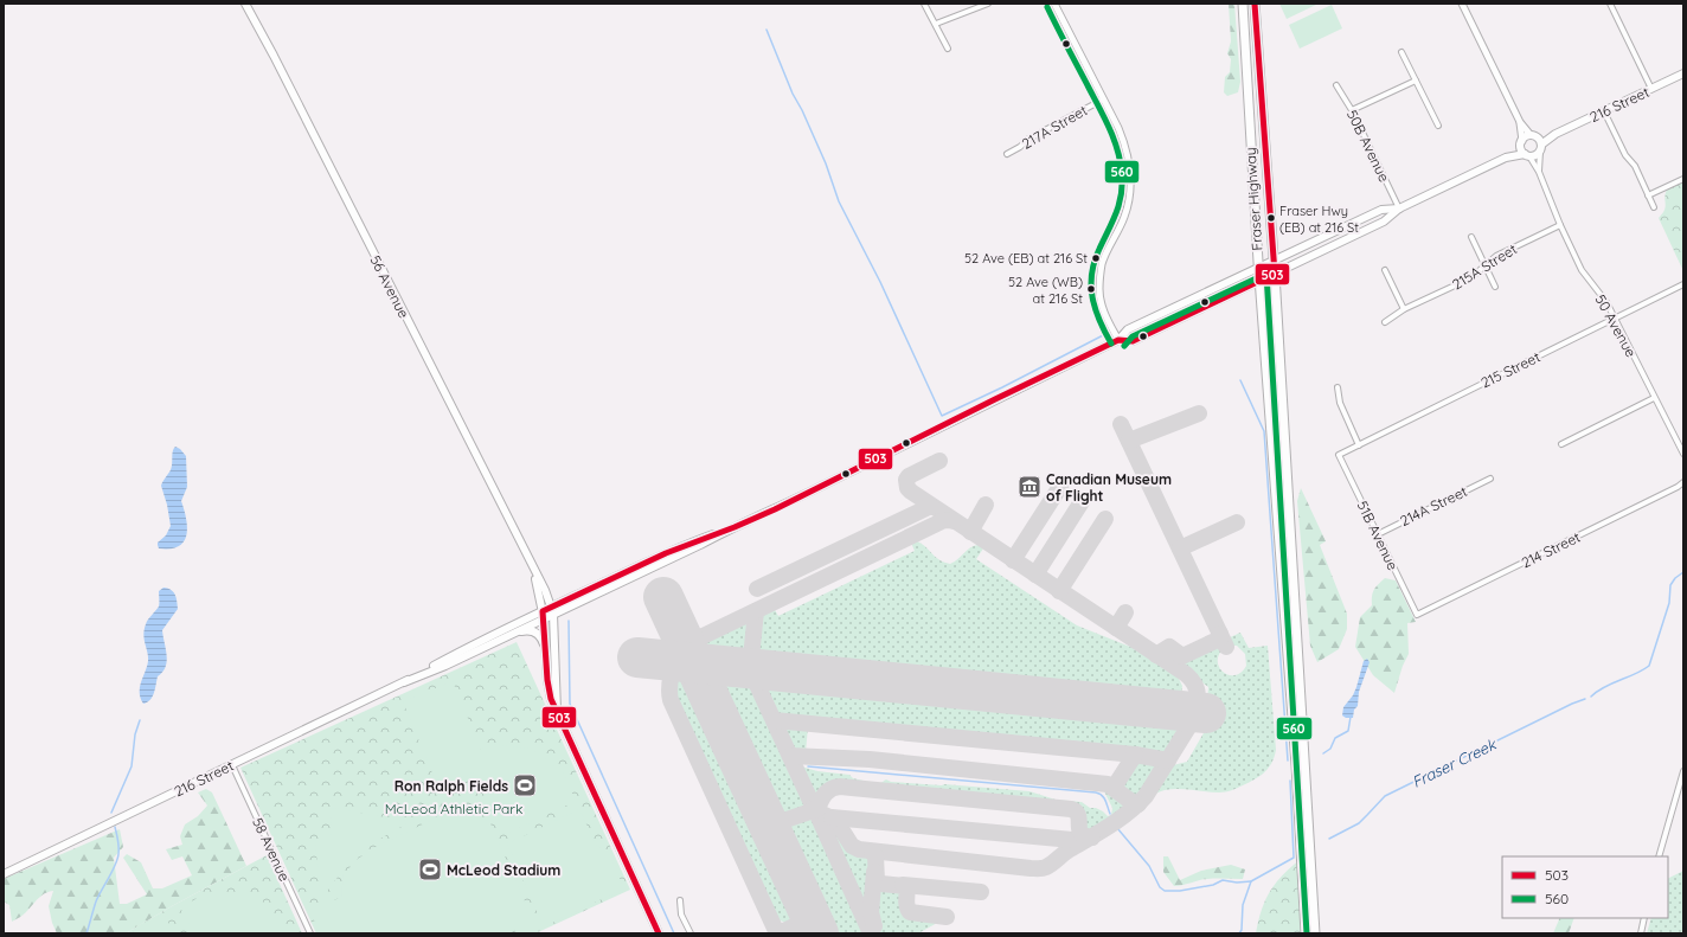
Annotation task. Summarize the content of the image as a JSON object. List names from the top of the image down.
{
  "streets": {
    "main road": ["216 Street", "Fraser Highway", "56 Avenue"],
    "street": [
      "217A Street",
      "50B Avenue",
      "215A Street",
      "50 Avenue",
      "215 Street",
      "214A Street",
      "51B Avenue",
      "214 Street",
      "58 Avenue"
    ]
  },
  "crossings": [
    ["216 Street", "50B Avenue"],
    ["216 Street", "Fraser Highway"],
    ["216 Street", "56 Avenue"],
    ["216 Street", "50 Avenue"],
    ["216 Street", "58 Avenue"],
    ["215A Street", "50 Avenue"],
    ["50 Avenue", "215 Street"],
    ["215 Street", "51B Avenue"],
    ["214A Street", "51B Avenue"],
    ["51B Avenue", "214 Street"]
  ],
  "water": ["Fraser Creek"],
  "parks": ["McLeod Athletic Park"],
  "places": {
    "other": ["Fraser Hwy (EB) at 216 St", "52 Ave (EB) at 216 St", "52 Ave (WB) at 216 St"],
    "museum": ["Canadian Museum of Flight"],
    "sports": ["Ron Ralph Fields", "McLeod Stadium"]
  },
  "lines": ["transit line 503", "transit line 560"],
  "legend": ["503", "560"]
}
